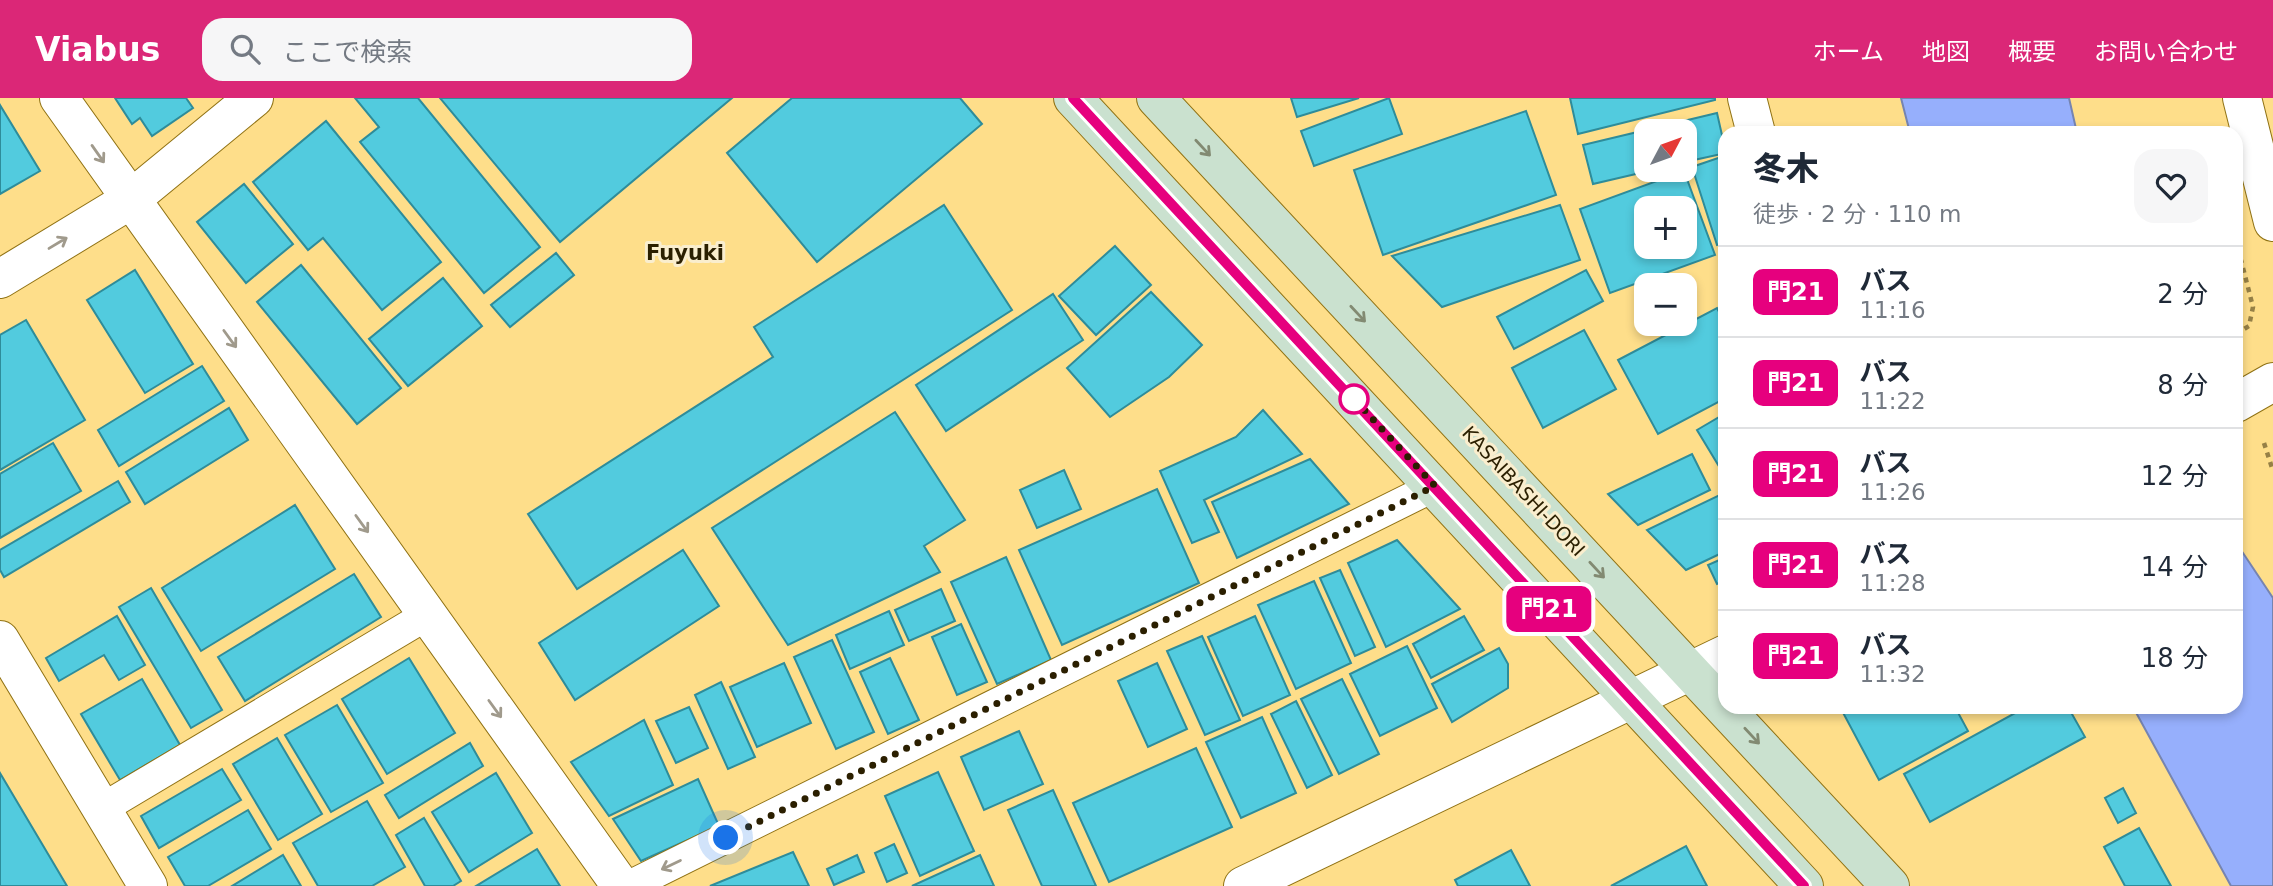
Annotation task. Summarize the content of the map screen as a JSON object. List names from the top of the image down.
{
  "streets": {
    "main road": ["KASAIBASHI-DORI"]
  },
  "districts": ["Fuyuki"],
  "lines": ["bus line 門21"],
  "north": "top right",
  "page": {
    "header": "Viabus",
    "search": "ここで検索",
    "nav": [
      "ホーム",
      "地図",
      "概要",
      "お問い合わせ"
    ],
    "on_map": "門21",
    "map_buttons": ["+", "−"],
    "heading": ["冬木", "徒歩 · 2 分 · 110 m"],
    "list": [
      {
        "mark": "門21",
        "name": "バス",
        "note": "11:16",
        "value": "2 分"
      },
      {
        "mark": "門21",
        "name": "バス",
        "note": "11:22",
        "value": "8 分"
      },
      {
        "mark": "門21",
        "name": "バス",
        "note": "11:26",
        "value": "12 分"
      },
      {
        "mark": "門21",
        "name": "バス",
        "note": "11:28",
        "value": "14 分"
      },
      {
        "mark": "門21",
        "name": "バス",
        "note": "11:32",
        "value": "18 分"
      }
    ]
  }
}
